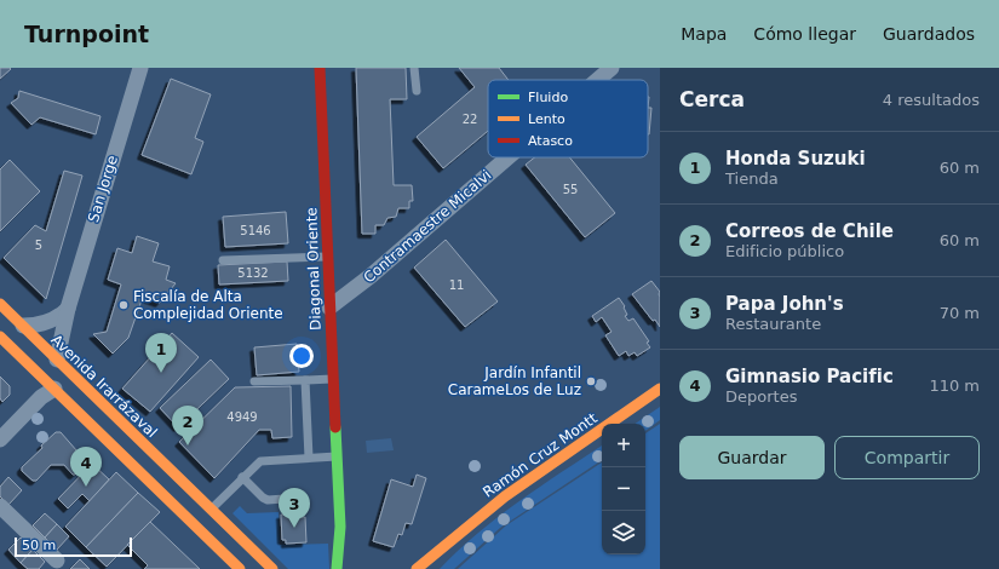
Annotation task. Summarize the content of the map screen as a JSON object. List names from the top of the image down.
{
  "streets": {
    "main road": ["Diagonal Oriente", "Avenida Irarrázaval", "Ramón Cruz Montt"],
    "street": ["San Jorge", "Contramaestre Micalvi"]
  },
  "crossings": [
    ["San Jorge", "Avenida Irarrázaval"],
    ["Contramaestre Micalvi", "Diagonal Oriente"]
  ],
  "places": ["Fiscalía de Alta Complejidad Oriente", "Jardín Infantil CarameLos de Luz"],
  "house_numbers": [
    "22",
    "55",
    "5146",
    "5",
    "5132",
    "11",
    "4949"
  ],
  "legend": ["Fluido", "Lento", "Atasco"],
  "scale_bar": "50 m",
  "page": {
    "header": "Turnpoint",
    "nav": ["Mapa", "Cómo llegar", "Guardados"],
    "heading": ["Cerca", "4 resultados"],
    "list": [
      {
        "mark": "1",
        "name": "Honda Suzuki",
        "note": "Tienda",
        "value": "60 m"
      },
      {
        "mark": "2",
        "name": "Correos de Chile",
        "note": "Edificio público",
        "value": "60 m"
      },
      {
        "mark": "3",
        "name": "Papa John's",
        "note": "Restaurante",
        "value": "70 m"
      },
      {
        "mark": "4",
        "name": "Gimnasio Pacific",
        "note": "Deportes",
        "value": "110 m"
      }
    ],
    "pins": [
      "1",
      "2",
      "4",
      "3"
    ],
    "buttons": ["Guardar", "Compartir"],
    "map_buttons": ["+", "−"],
    "scale": "50 m"
  }
}
